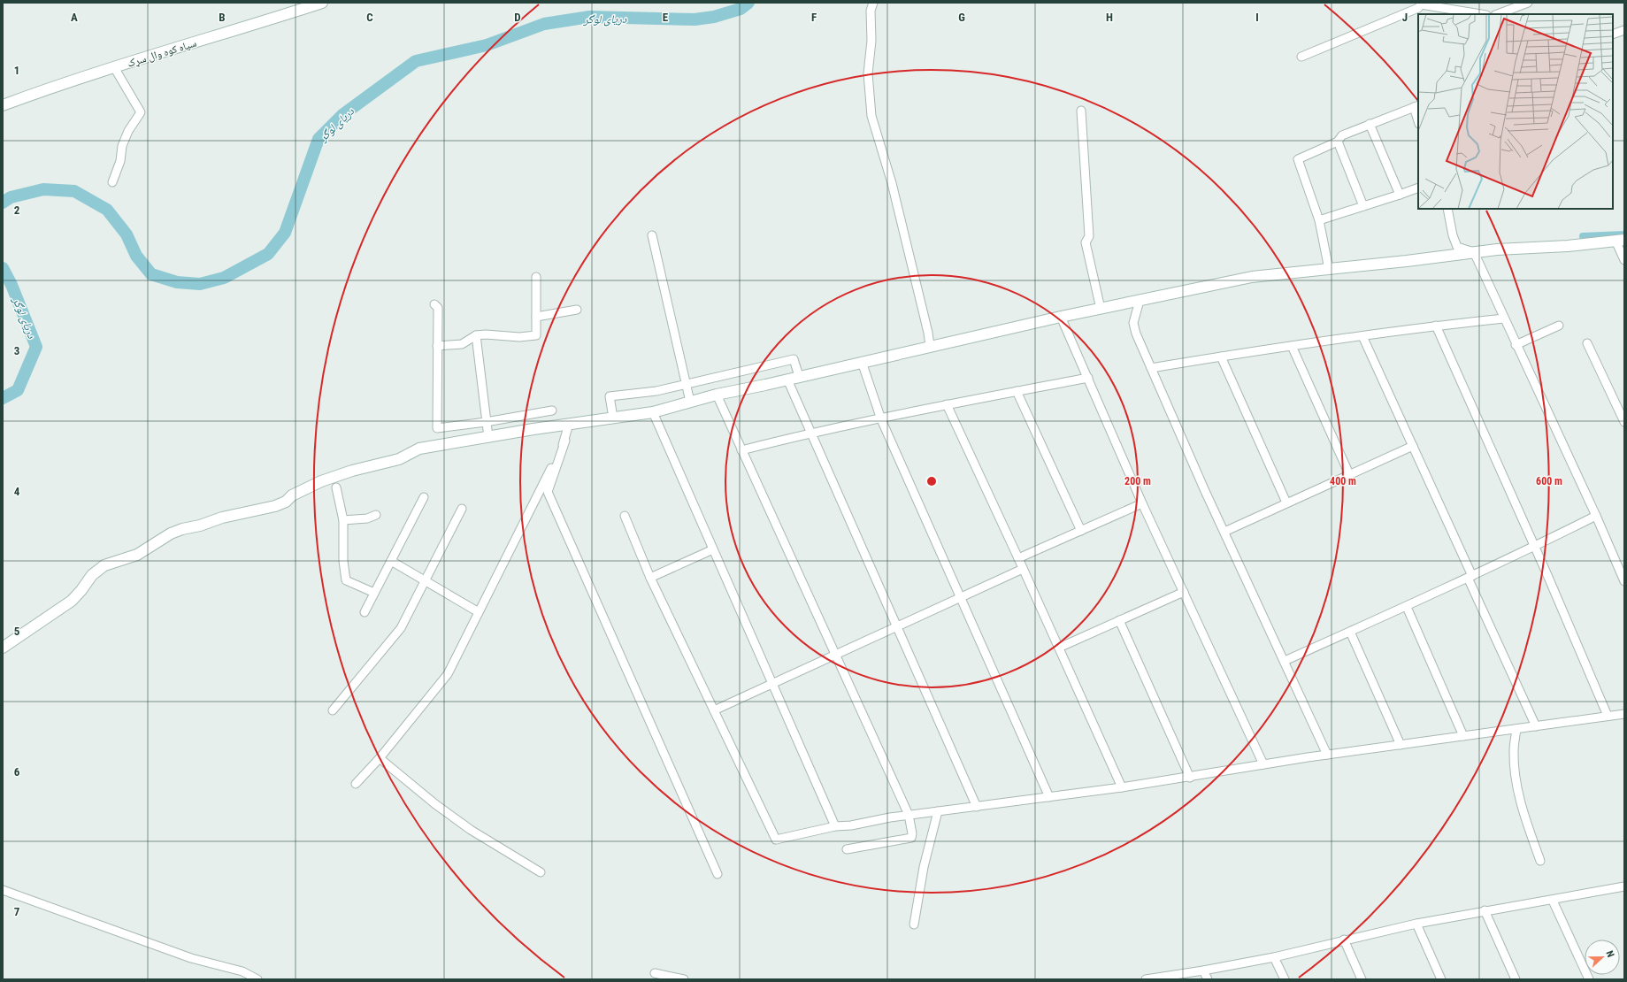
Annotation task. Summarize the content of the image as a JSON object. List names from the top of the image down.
{
  "streets": {
    "street": ["سیاه کوه وال سړک"]
  },
  "water": ["دریای لوگر"],
  "north": "right",
  "grid": {
    "columns": [
      "A",
      "B",
      "C",
      "D",
      "E",
      "F",
      "G",
      "H",
      "I",
      "J"
    ],
    "rows": [
      "1",
      "2",
      "3",
      "4",
      "5",
      "6",
      "7"
    ]
  },
  "rings": ["200 m", "400 m", "600 m"]
}
